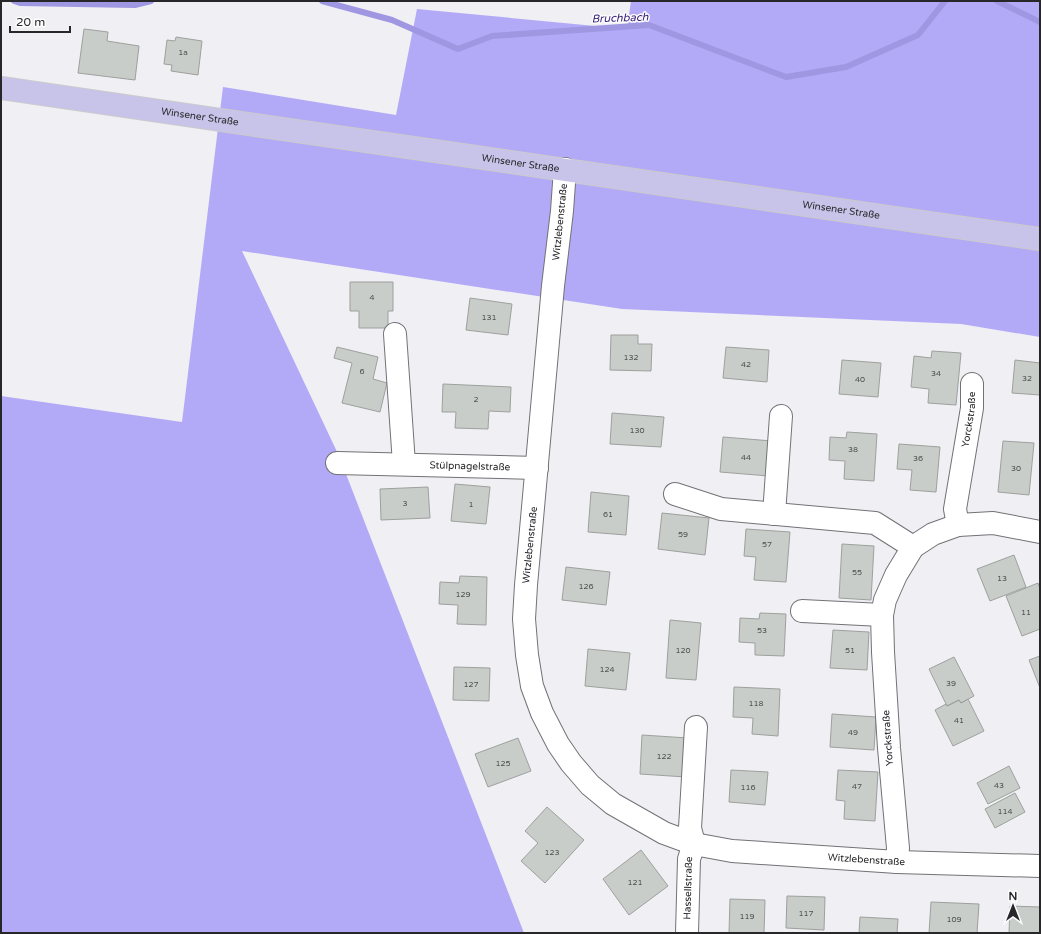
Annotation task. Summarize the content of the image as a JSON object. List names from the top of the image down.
{
  "streets": {
    "main road": ["Winsener Straße"],
    "street": [
      "Witzlebenstraße",
      "Yorckstraße",
      "Stülpnagelstraße",
      "Hassellstraße"
    ]
  },
  "crossings": [
    ["Winsener Straße", "Witzlebenstraße"],
    ["Witzlebenstraße", "Yorckstraße"],
    ["Witzlebenstraße", "Stülpnagelstraße"],
    ["Witzlebenstraße", "Hassellstraße"]
  ],
  "water": ["Bruchbach"],
  "house_numbers": [
    "1a",
    "4",
    "131",
    "132",
    "42",
    "6",
    "34",
    "32",
    "40",
    "2",
    "130",
    "38",
    "44",
    "36",
    "30",
    "3",
    "1",
    "61",
    "59",
    "57",
    "55",
    "13",
    "126",
    "129",
    "11",
    "53",
    "120",
    "51",
    "124",
    "39",
    "127",
    "118",
    "41",
    "49",
    "122",
    "125",
    "43",
    "47",
    "116",
    "114",
    "123",
    "121",
    "117",
    "119",
    "109"
  ],
  "scale_bar": "20 m",
  "north": "top"
}
